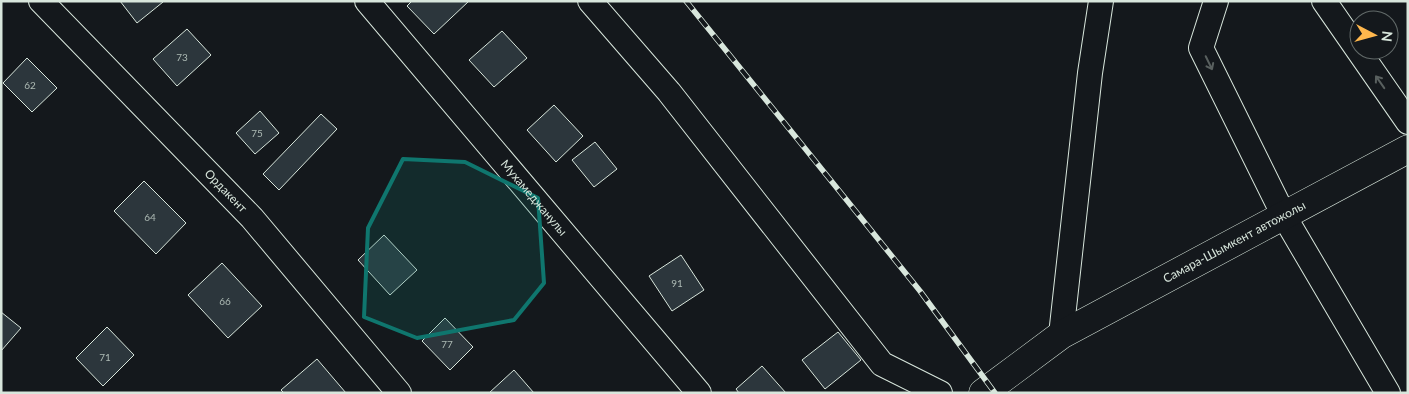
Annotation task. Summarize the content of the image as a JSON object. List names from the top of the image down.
{
  "streets": {
    "main road": ["Самара-Шымкент автожолы"],
    "street": ["Ордакент", "Мухамеджанулы"]
  },
  "house_numbers": [
    "73",
    "62",
    "75",
    "64",
    "91",
    "66",
    "77",
    "71"
  ],
  "north": "right"
}
